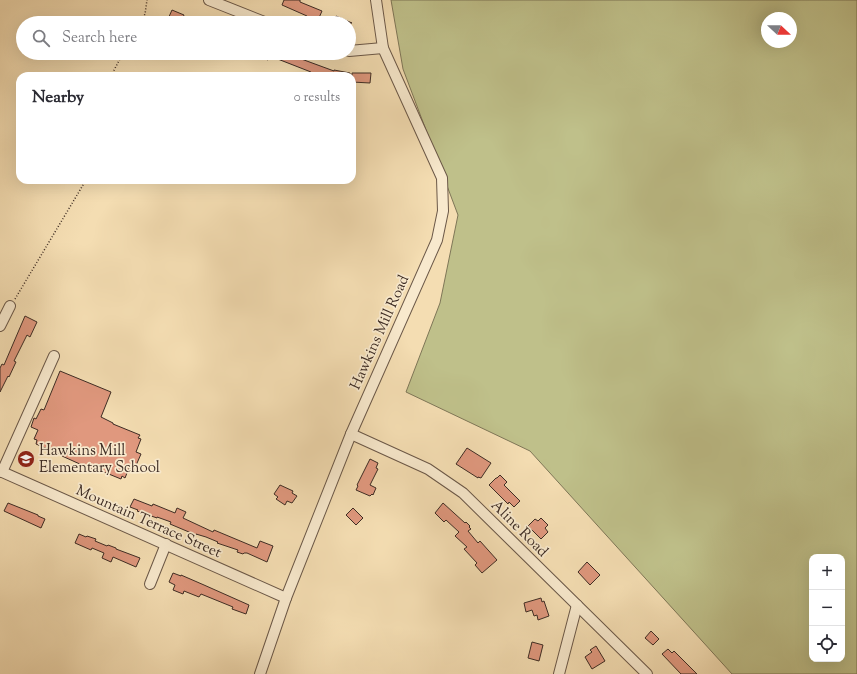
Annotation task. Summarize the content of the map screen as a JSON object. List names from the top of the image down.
{
  "streets": {
    "street": ["Hawkins Mill Road", "Mountain Terrace Street", "Aline Road"]
  },
  "crossings": [
    ["Hawkins Mill Road", "Mountain Terrace Street"],
    ["Hawkins Mill Road", "Aline Road"]
  ],
  "places": {
    "school or university": ["Hawkins Mill Elementary School"]
  },
  "north": "right",
  "page": {
    "search": "Search here",
    "heading": ["Nearby", "0 results"],
    "map_buttons": ["+", "−"]
  }
}
